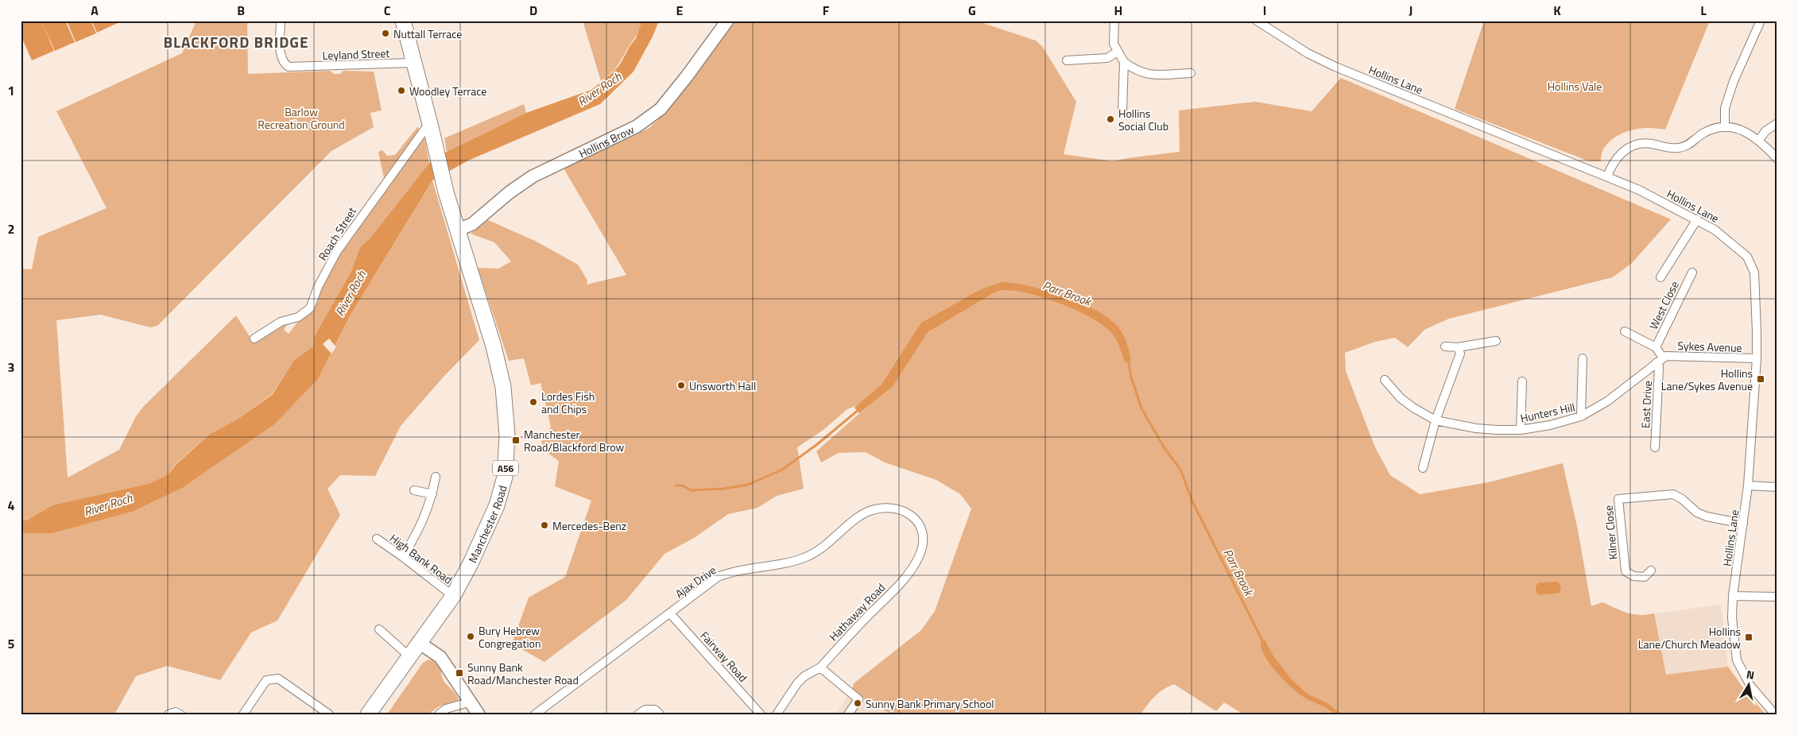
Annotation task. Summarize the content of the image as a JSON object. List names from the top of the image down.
{
  "streets": {
    "highway": ["A56", "Manchester Road"],
    "street": [
      "Leyland Street",
      "Hollins Lane",
      "Hollins Brow",
      "Roach Street",
      "West Close",
      "Sykes Avenue",
      "East Drive",
      "Hunters Hill",
      "Kilner Close",
      "High Bank Road",
      "Ajax Drive",
      "Hathaway Road",
      "Fairway Road"
    ]
  },
  "crossings": [
    ["Leyland Street", "A56"],
    ["Hollins Lane", "Sykes Avenue"],
    ["Hollins Lane", "Kilner Close"],
    ["Hollins Brow", "Manchester Road"],
    ["Roach Street", "A56"],
    ["Roach Street", "Manchester Road"],
    ["Sykes Avenue", "East Drive"],
    ["Sykes Avenue", "Hunters Hill"],
    ["East Drive", "Hunters Hill"],
    ["A56", "Manchester Road"],
    ["Manchester Road", "High Bank Road"],
    ["Ajax Drive", "Hathaway Road"],
    ["Ajax Drive", "Fairway Road"]
  ],
  "districts": ["BLACKFORD BRIDGE"],
  "water": ["River Roch", "Parr Brook"],
  "parks": ["Hollins Vale", "Barlow Recreation Ground"],
  "places": {
    "other": [
      "Nuttall Terrace",
      "Woodley Terrace",
      "Hollins Social Club",
      "Unsworth Hall",
      "Lordes Fish and Chips",
      "Mercedes-Benz",
      "Bury Hebrew Congregation",
      "Sunny Bank Primary School"
    ],
    "transit": [
      "Hollins Lane/Sykes Avenue",
      "Manchester Road/Blackford Brow",
      "Hollins Lane/Church Meadow",
      "Sunny Bank Road/Manchester Road"
    ]
  },
  "north": "top",
  "grid": {
    "columns": [
      "A",
      "B",
      "C",
      "D",
      "E",
      "F",
      "G",
      "H",
      "I",
      "J",
      "K",
      "L"
    ],
    "rows": [
      "1",
      "2",
      "3",
      "4",
      "5"
    ]
  }
}
